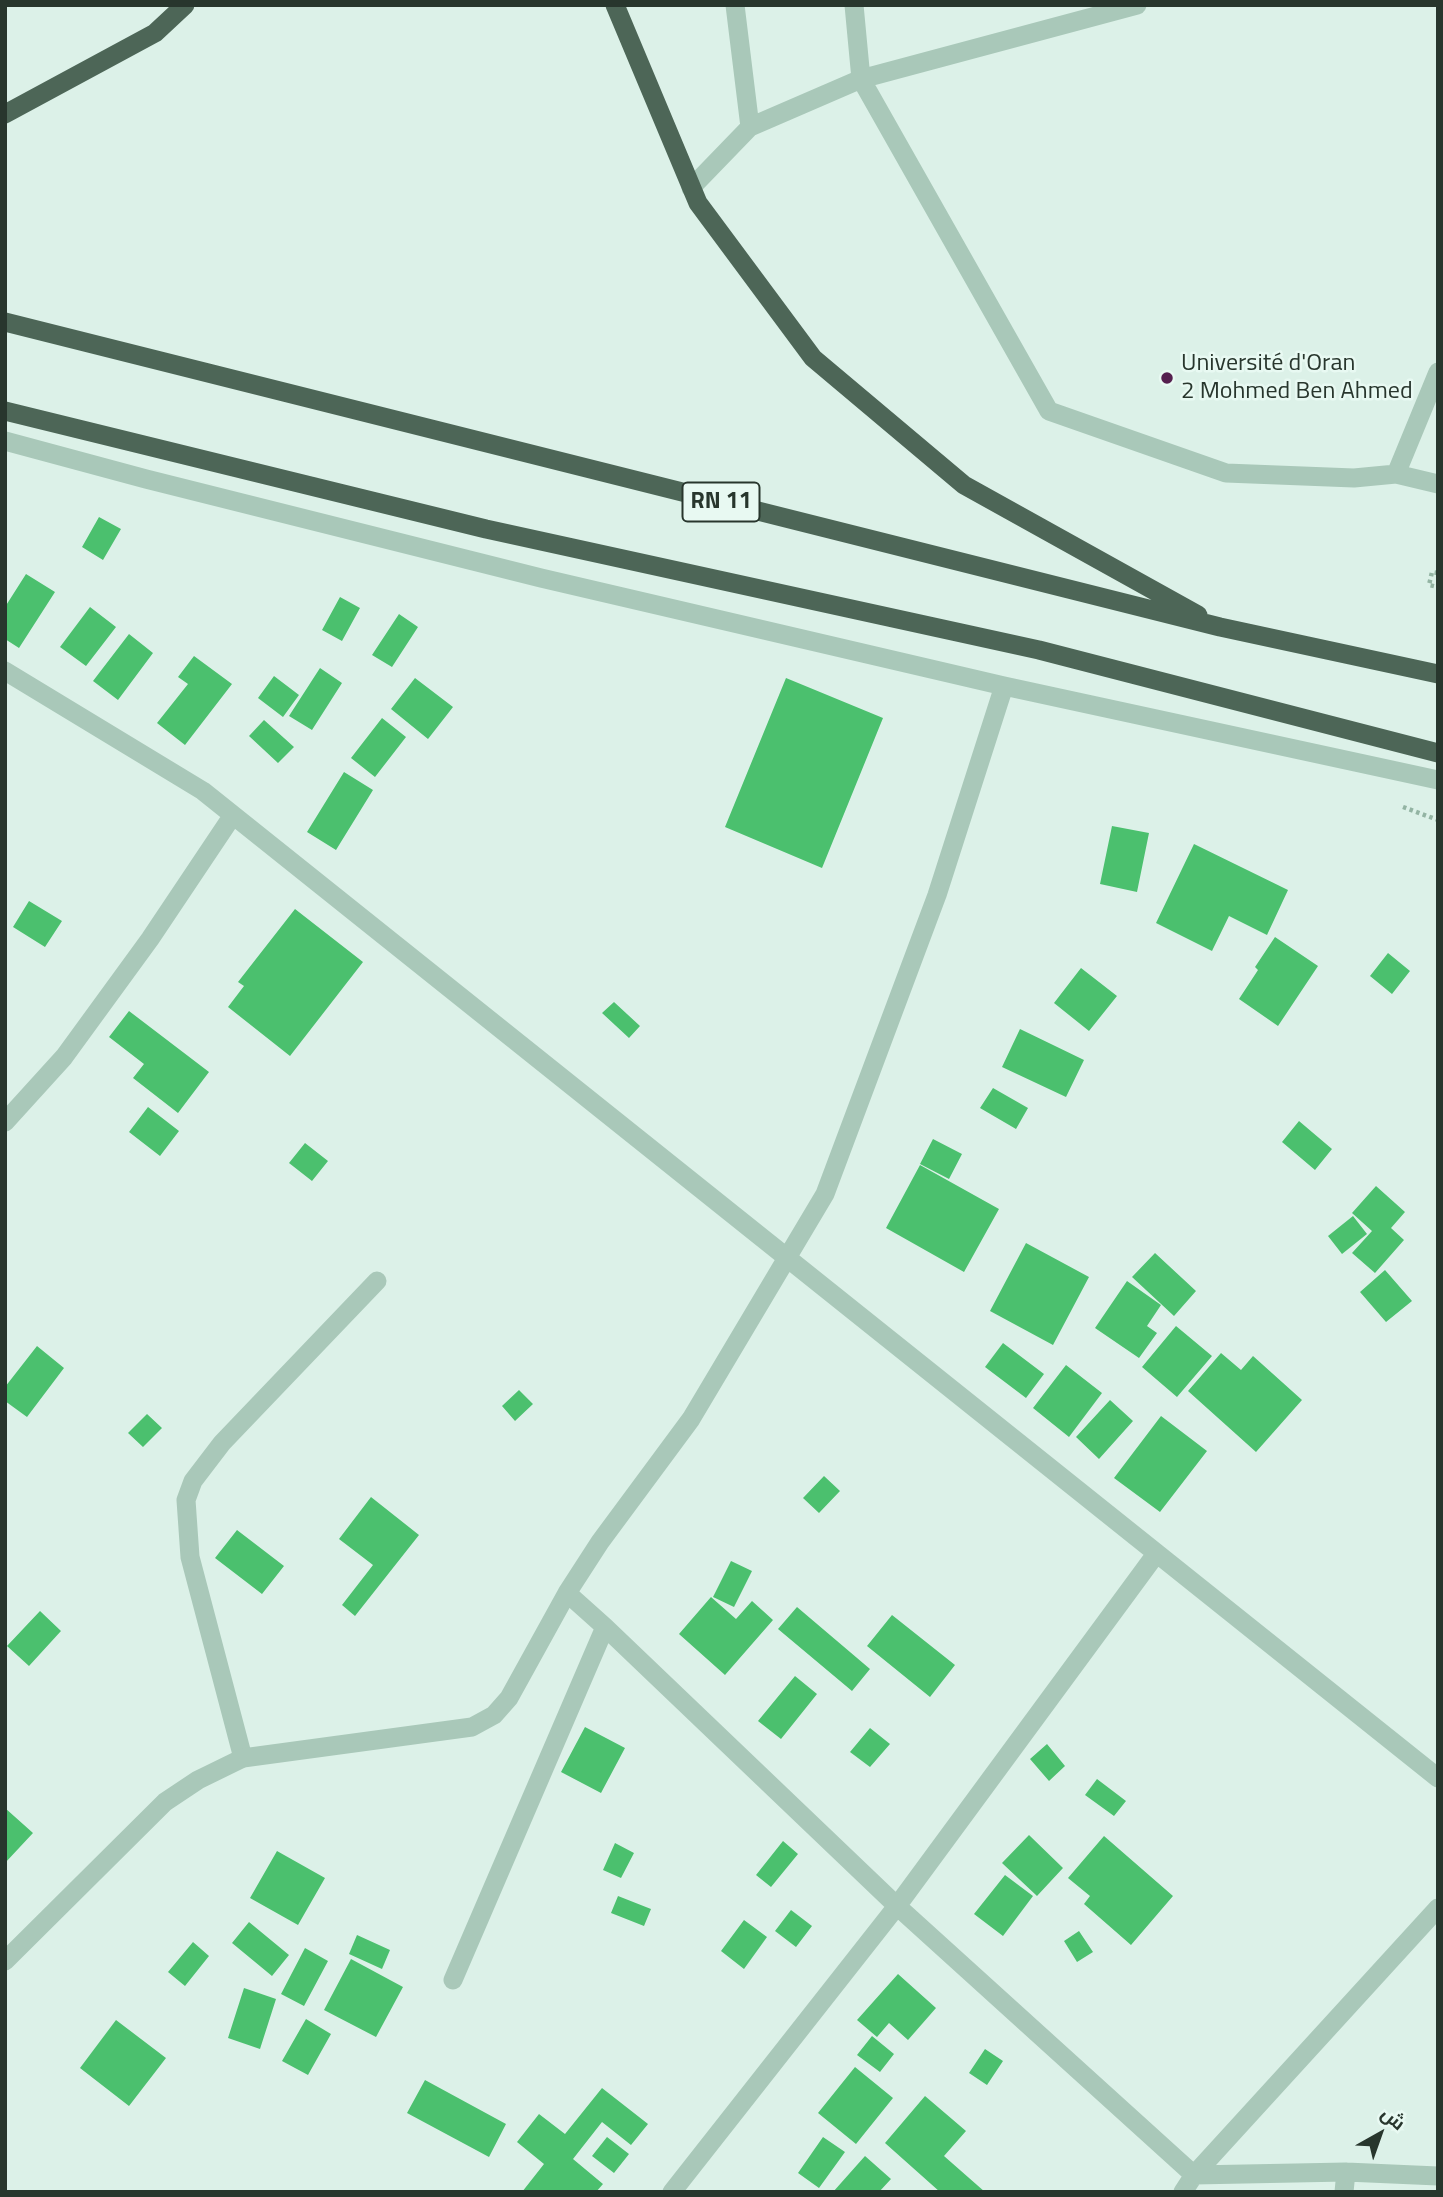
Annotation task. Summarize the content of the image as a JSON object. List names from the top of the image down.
{
  "streets": {
    "highway": ["RN 11"]
  },
  "places": ["Université d'Oran 2 Mohmed Ben Ahmed"],
  "north": "top right"
}
